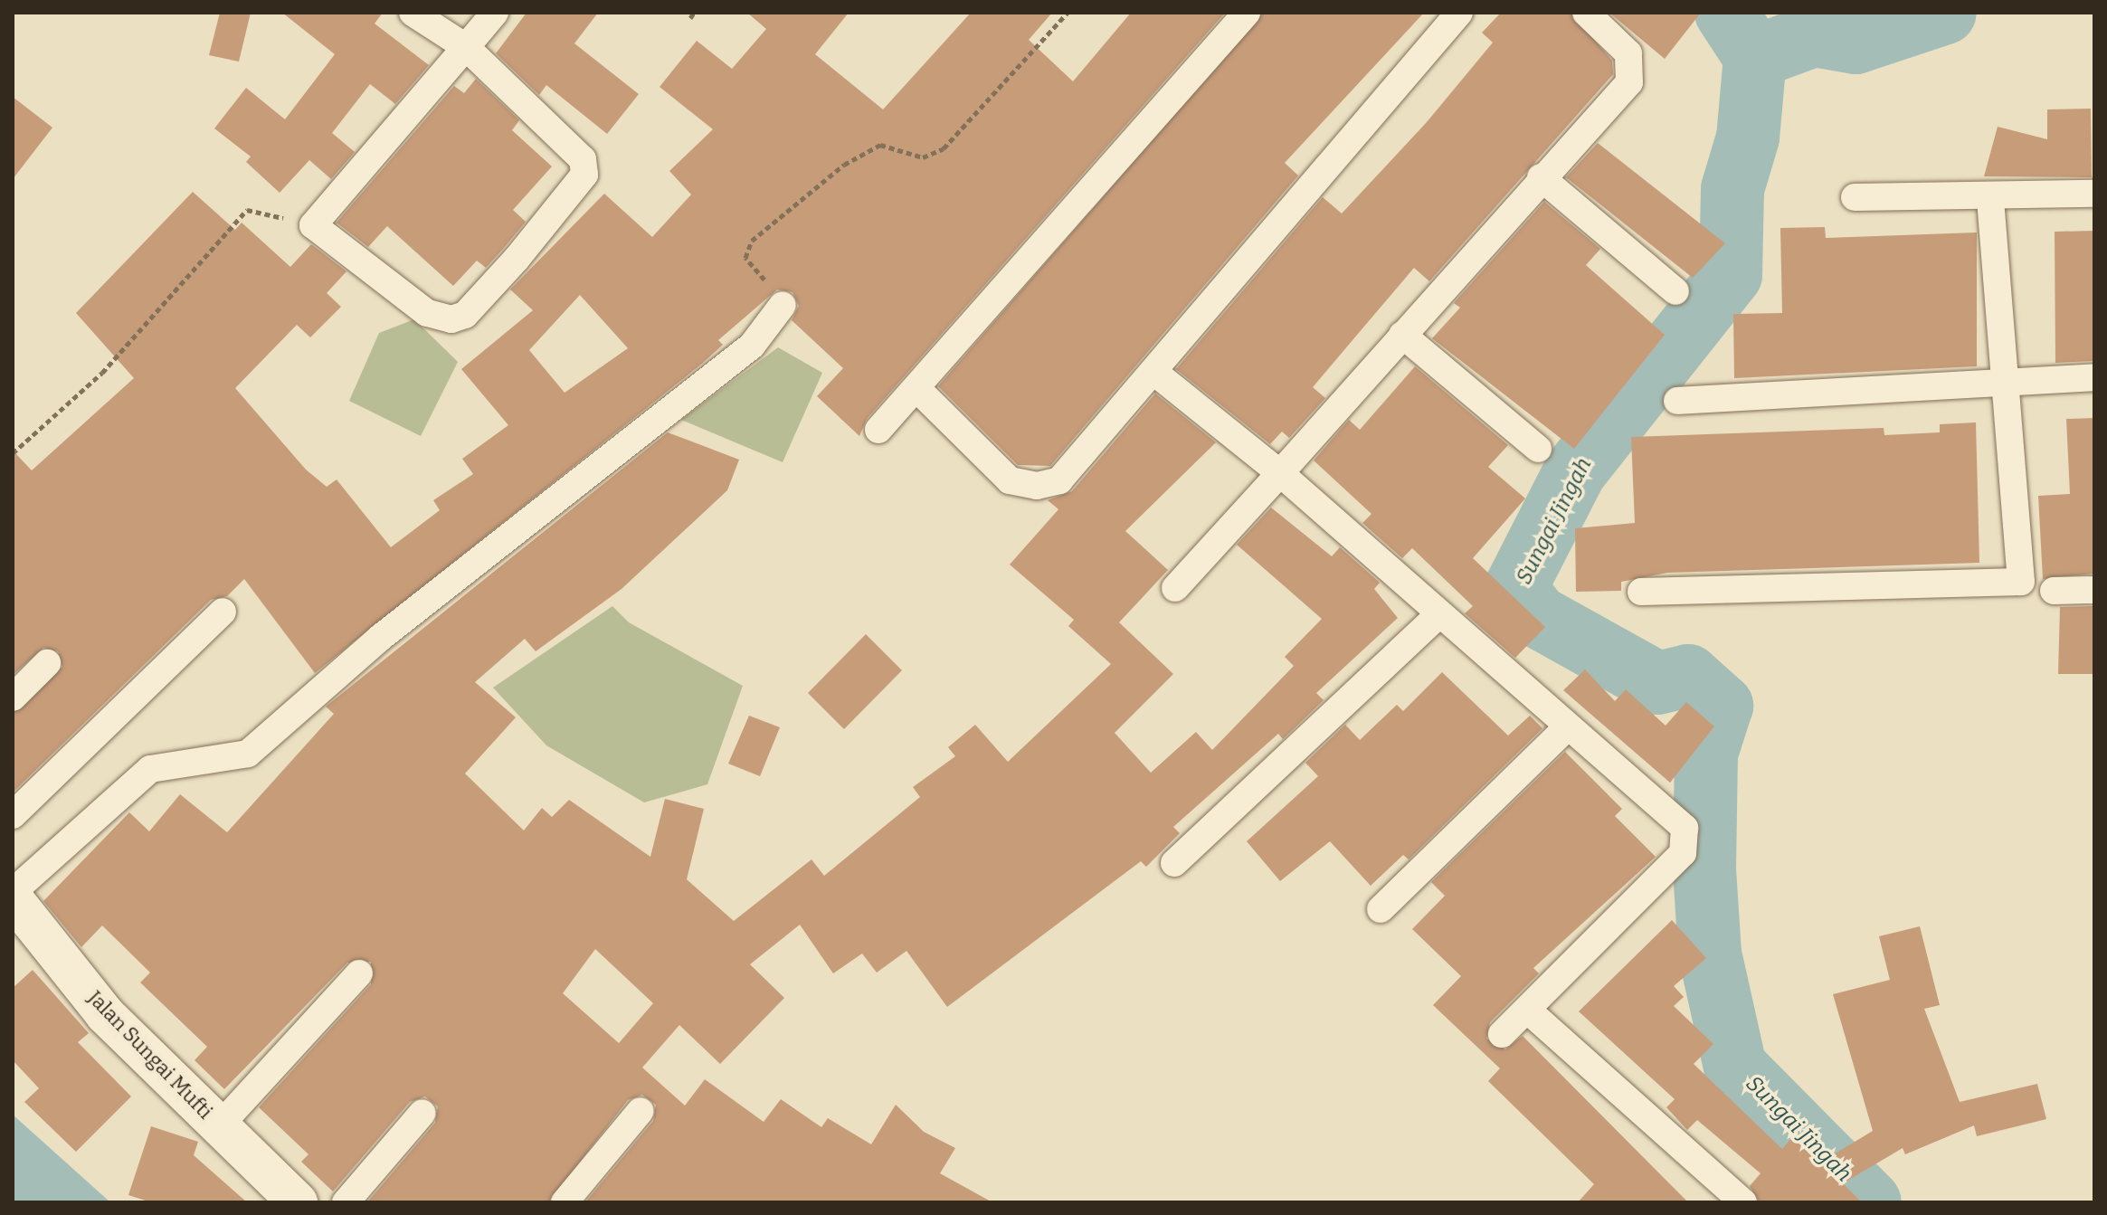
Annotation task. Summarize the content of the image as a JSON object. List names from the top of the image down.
{
  "streets": {
    "street": ["Jalan Sungai Mufti"]
  },
  "water": ["Sungai Jingah"]
}
